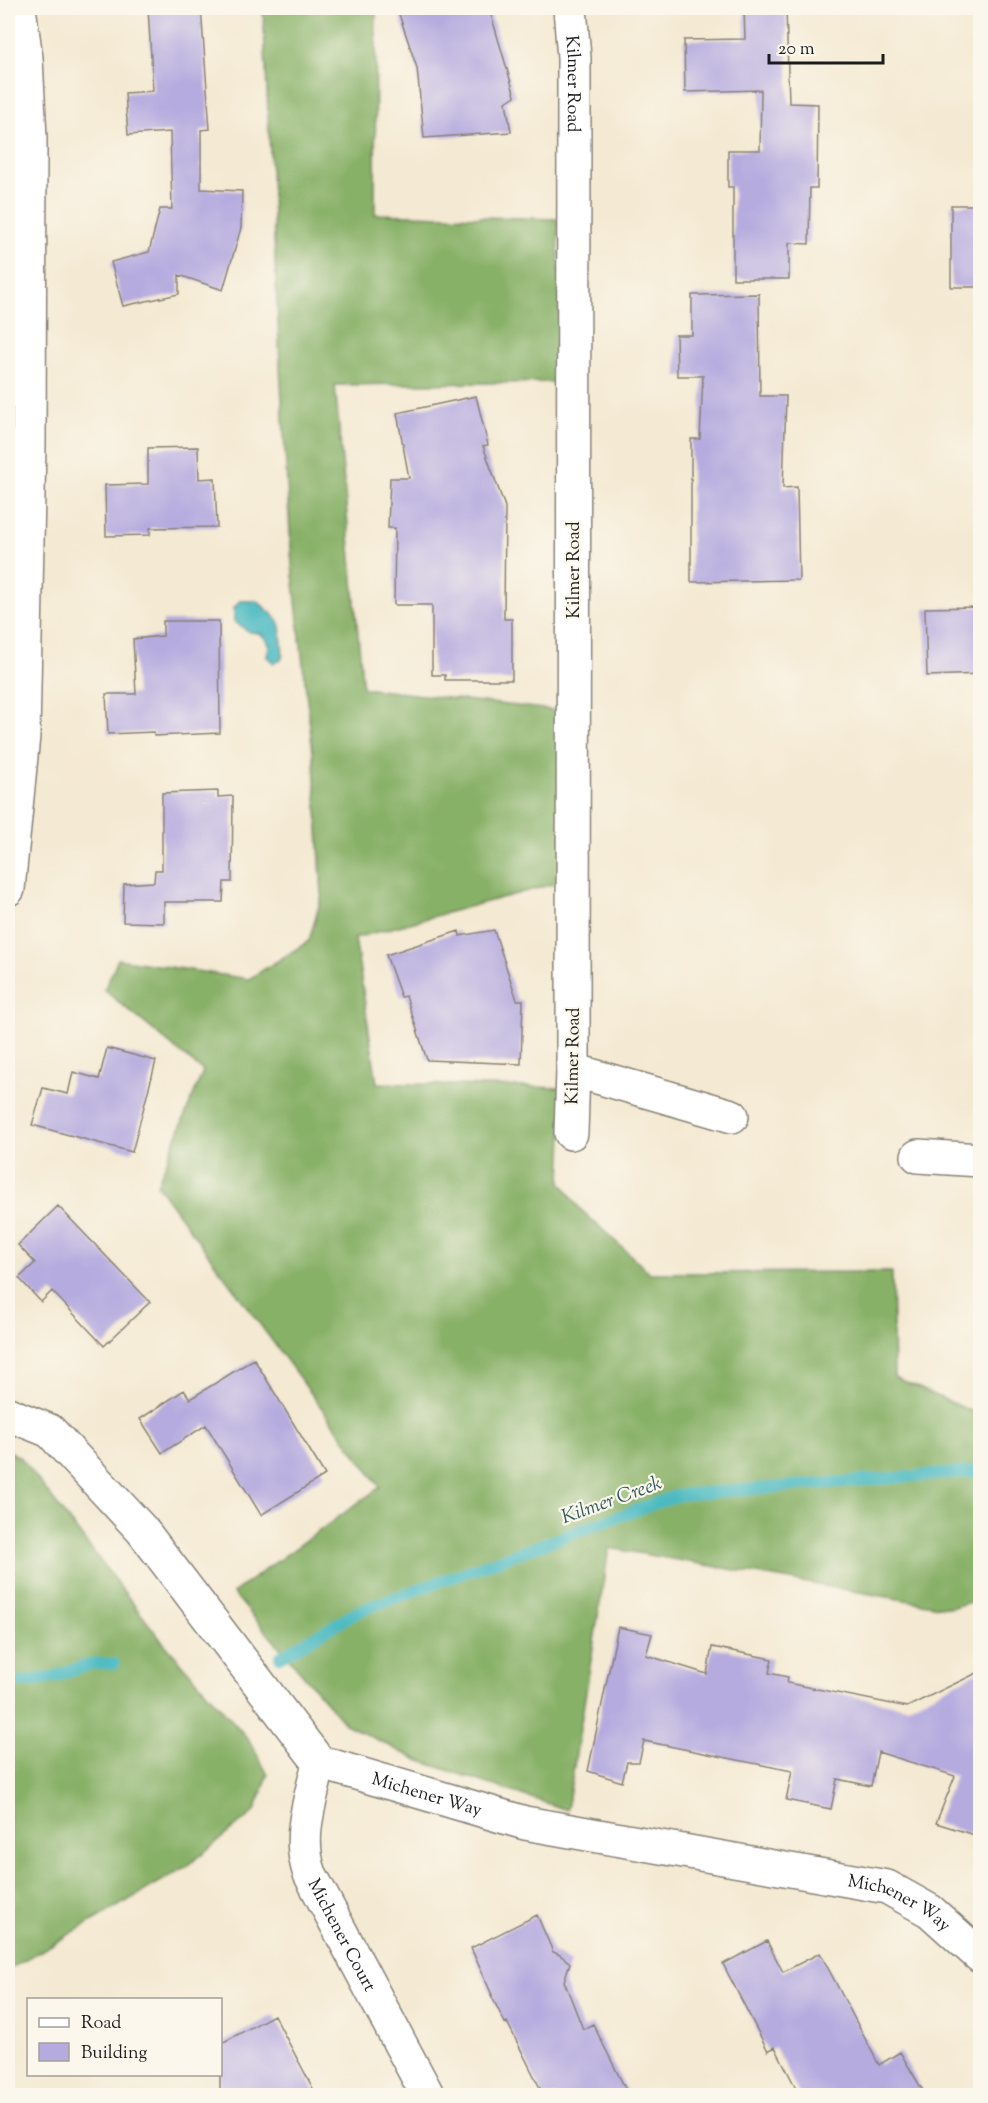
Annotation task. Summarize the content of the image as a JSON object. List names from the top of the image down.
{
  "streets": {
    "street": ["Kilmer Road", "Michener Way", "Michener Court"]
  },
  "crossings": [
    ["Michener Way", "Michener Court"]
  ],
  "water": ["Kilmer Creek"],
  "legend": ["Road", "Building"],
  "scale_bar": "20 m"
}
